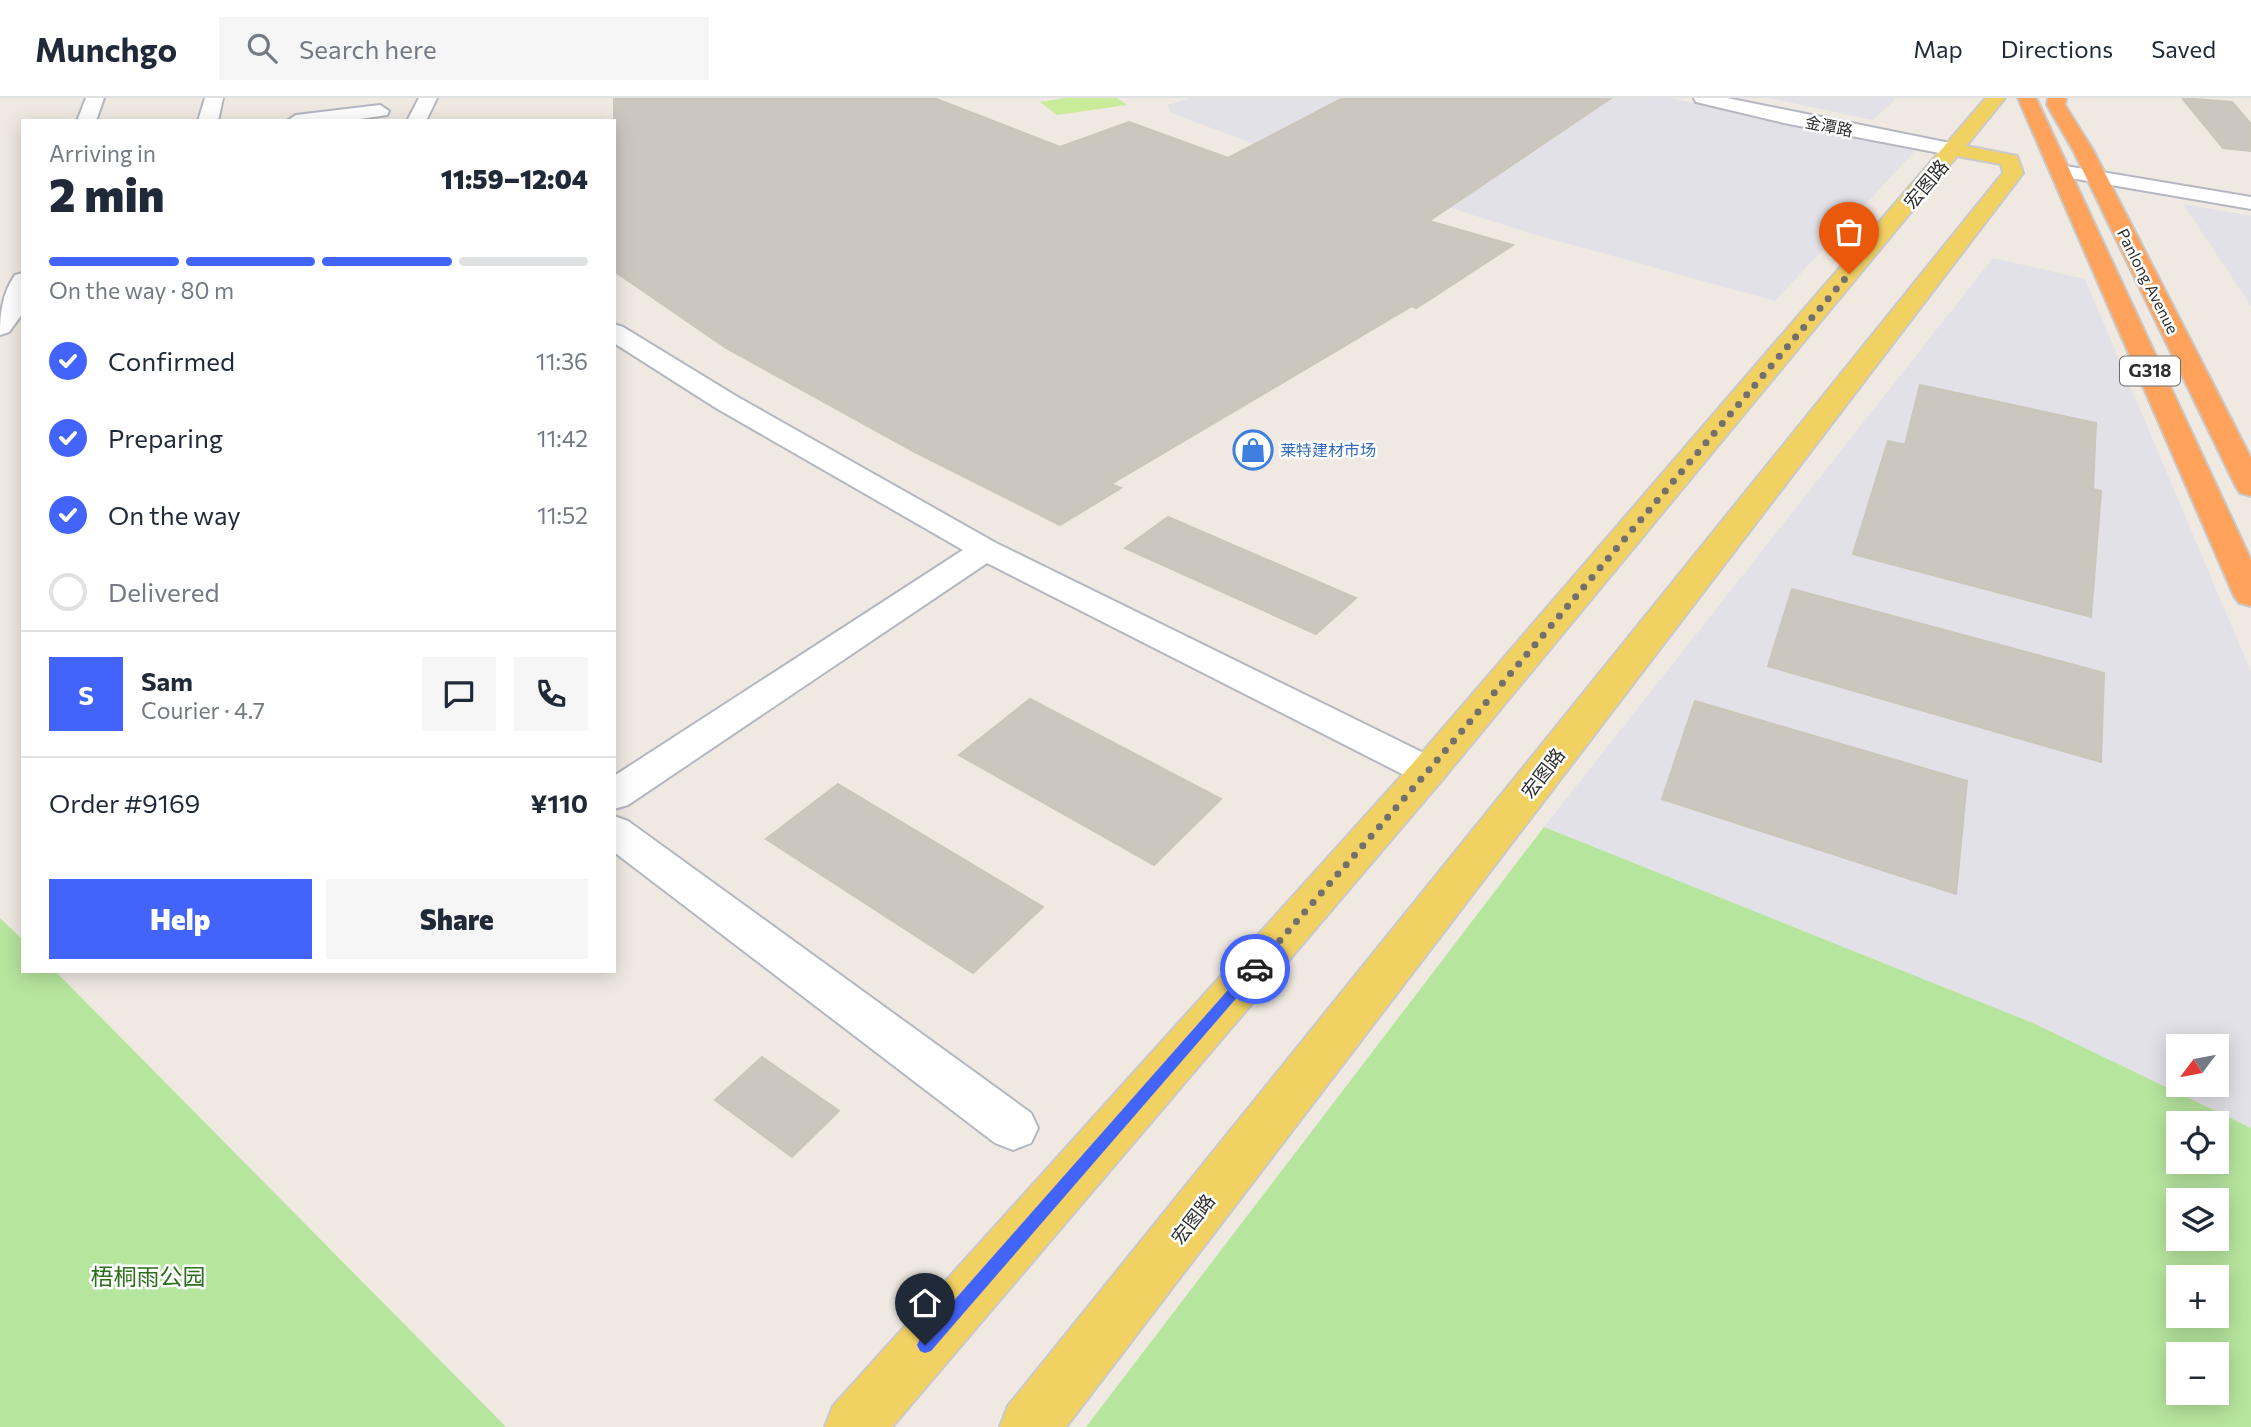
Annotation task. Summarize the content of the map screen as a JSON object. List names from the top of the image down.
{
  "streets": {
    "highway": ["Panlong Avenue", "G318"],
    "main road": ["宏图路"],
    "street": ["金潭路"]
  },
  "crossings": [
    ["金潭路", "宏图路"]
  ],
  "parks": ["梧桐雨公园"],
  "places": {
    "shop": ["莱特建材市场"]
  },
  "north": "bottom left",
  "page": {
    "header": "Munchgo",
    "search": "Search here",
    "nav": ["Map", "Directions", "Saved"],
    "heading": ["2 min", "Arriving in", "11:59–12:04"],
    "panel": [
      "Sam",
      "Courier · 4.7",
      "Order #9169",
      "¥110"
    ],
    "bar": "On the way · 80 m",
    "list": [
      ["Confirmed", "11:36"],
      ["Preparing", "11:42"],
      ["On the way", "11:52"],
      "Delivered"
    ],
    "round": "S",
    "buttons": ["Help", "Share"],
    "map_buttons": ["+", "−"]
  }
}
